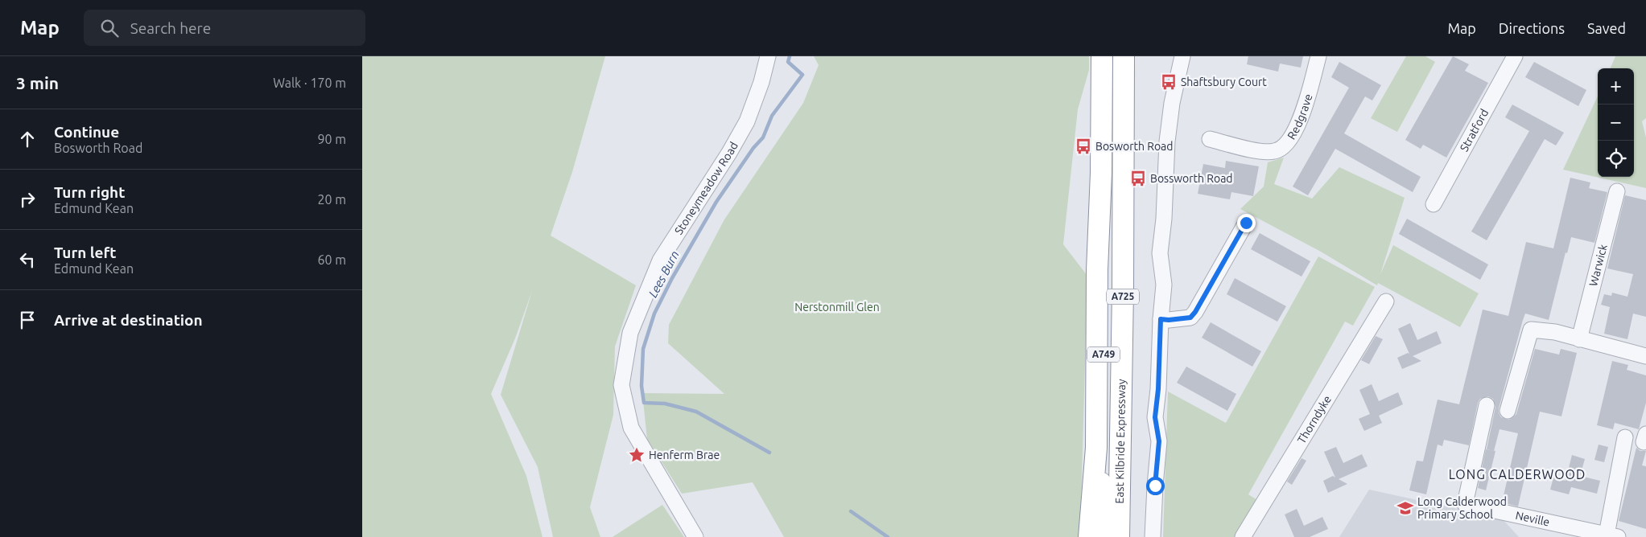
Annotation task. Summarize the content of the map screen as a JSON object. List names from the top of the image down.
{
  "streets": {
    "highway": ["A725", "East Kilbride Expressway"],
    "main road": ["A749"],
    "street": [
      "Redgrave",
      "Stratford",
      "Stoneymeadow Road",
      "Warwick",
      "Thorndyke",
      "Neville"
    ]
  },
  "districts": ["LONG CALDERWOOD"],
  "water": ["Lees Burn"],
  "parks": ["Nerstonmill Glen"],
  "places": {
    "bus stop": ["Shaftsbury Court", "Bosworth Road", "Bossworth Road"],
    "place": ["Henferm Brae"],
    "school or university": ["Long Calderwood Primary School"]
  },
  "page": {
    "header": "Map",
    "search": "Search here",
    "nav": ["Map", "Directions", "Saved"],
    "heading": ["3 min", "Walk · 170 m"],
    "map_buttons": ["+", "−"],
    "list": [
      ["Continue", "Bosworth Road", "90 m"],
      ["Turn right", "Edmund Kean", "20 m"],
      ["Turn left", "Edmund Kean", "60 m"],
      "Arrive at destination"
    ]
  }
}
